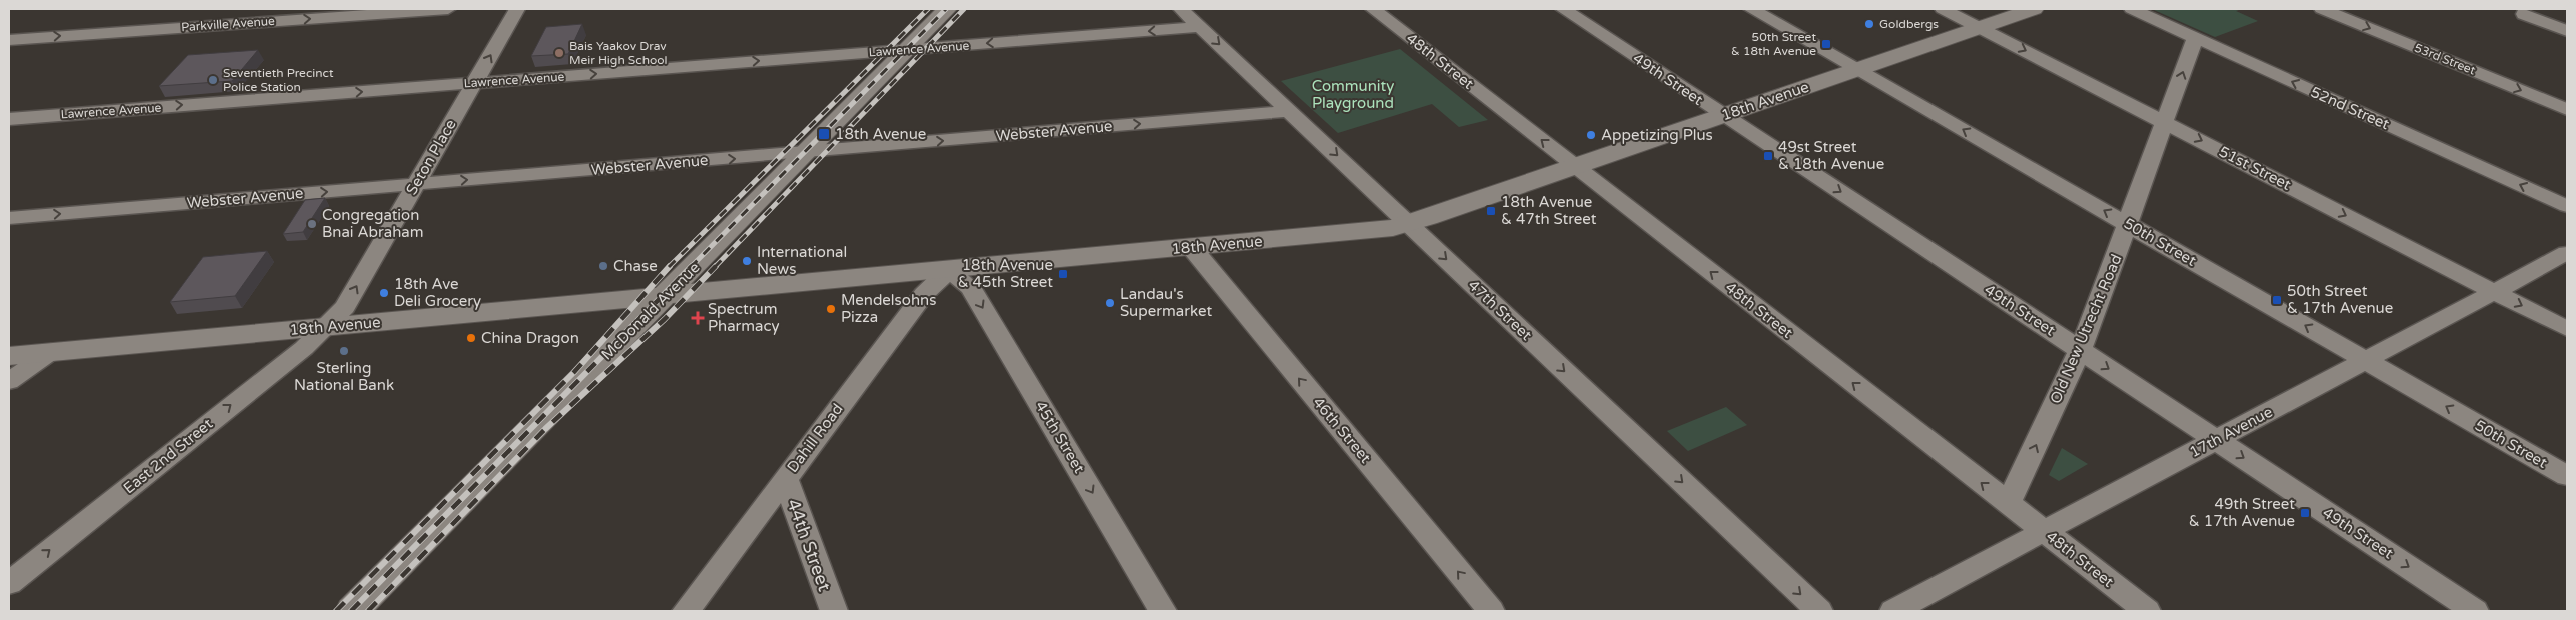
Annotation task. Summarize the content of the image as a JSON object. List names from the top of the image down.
{
  "streets": {
    "street": [
      "Parkville Avenue",
      "Lawrence Avenue",
      "53rd Street",
      "48th Street",
      "49th Street",
      "18th Avenue",
      "52nd Street",
      "Webster Avenue",
      "Seton Place",
      "51st Street",
      "50th Street",
      "47th Street",
      "McDonald Avenue",
      "Old New Utrecht Road",
      "46th Street",
      "17th Avenue",
      "45th Street",
      "Dahill Road",
      "East 2nd Street",
      "44th Street"
    ]
  },
  "crossings": [
    ["Lawrence Avenue", "Seton Place"],
    ["Lawrence Avenue", "47th Street"],
    ["Lawrence Avenue", "McDonald Avenue"],
    ["48th Street", "18th Avenue"],
    ["48th Street", "Old New Utrecht Road"],
    ["48th Street", "17th Avenue"],
    ["49th Street", "18th Avenue"],
    ["49th Street", "Old New Utrecht Road"],
    ["49th Street", "17th Avenue"],
    ["18th Avenue", "Seton Place"],
    ["18th Avenue", "51st Street"],
    ["18th Avenue", "50th Street"],
    ["18th Avenue", "47th Street"],
    ["18th Avenue", "McDonald Avenue"],
    ["18th Avenue", "46th Street"],
    ["18th Avenue", "45th Street"],
    ["18th Avenue", "Dahill Road"],
    ["18th Avenue", "East 2nd Street"],
    ["52nd Street", "Old New Utrecht Road"],
    ["Webster Avenue", "Seton Place"],
    ["Webster Avenue", "47th Street"],
    ["Webster Avenue", "McDonald Avenue"],
    ["Seton Place", "East 2nd Street"],
    ["51st Street", "Old New Utrecht Road"],
    ["51st Street", "17th Avenue"],
    ["50th Street", "Old New Utrecht Road"],
    ["50th Street", "17th Avenue"],
    ["45th Street", "Dahill Road"],
    ["Dahill Road", "44th Street"]
  ],
  "one_way": [
    "Parkville Avenue",
    "53rd Street",
    "48th Street",
    "49th Street",
    "52nd Street",
    "Webster Avenue",
    "Seton Place",
    "51st Street",
    "50th Street",
    "47th Street",
    "Old New Utrecht Road",
    "46th Street",
    "45th Street",
    "East 2nd Street"
  ],
  "parks": ["Community Playground"],
  "places": {
    "other": [
      "Goldbergs",
      "Bais Yaakov Drav Meir High School",
      "Seventieth Precinct Police Station",
      "Appetizing Plus",
      "Congregation Bnai Abraham",
      "International News",
      "Chase",
      "18th Ave Deli Grocery",
      "Landau's Supermarket",
      "Mendelsohns Pizza",
      "China Dragon",
      "Sterling National Bank"
    ],
    "transit": [
      "50th Street & 18th Avenue",
      "18th Avenue",
      "49st Street & 18th Avenue",
      "18th Avenue & 47th Street",
      "18th Avenue & 45th Street",
      "50th Street & 17th Avenue",
      "49th Street & 17th Avenue"
    ],
    "health": ["Spectrum Pharmacy"]
  }
}
